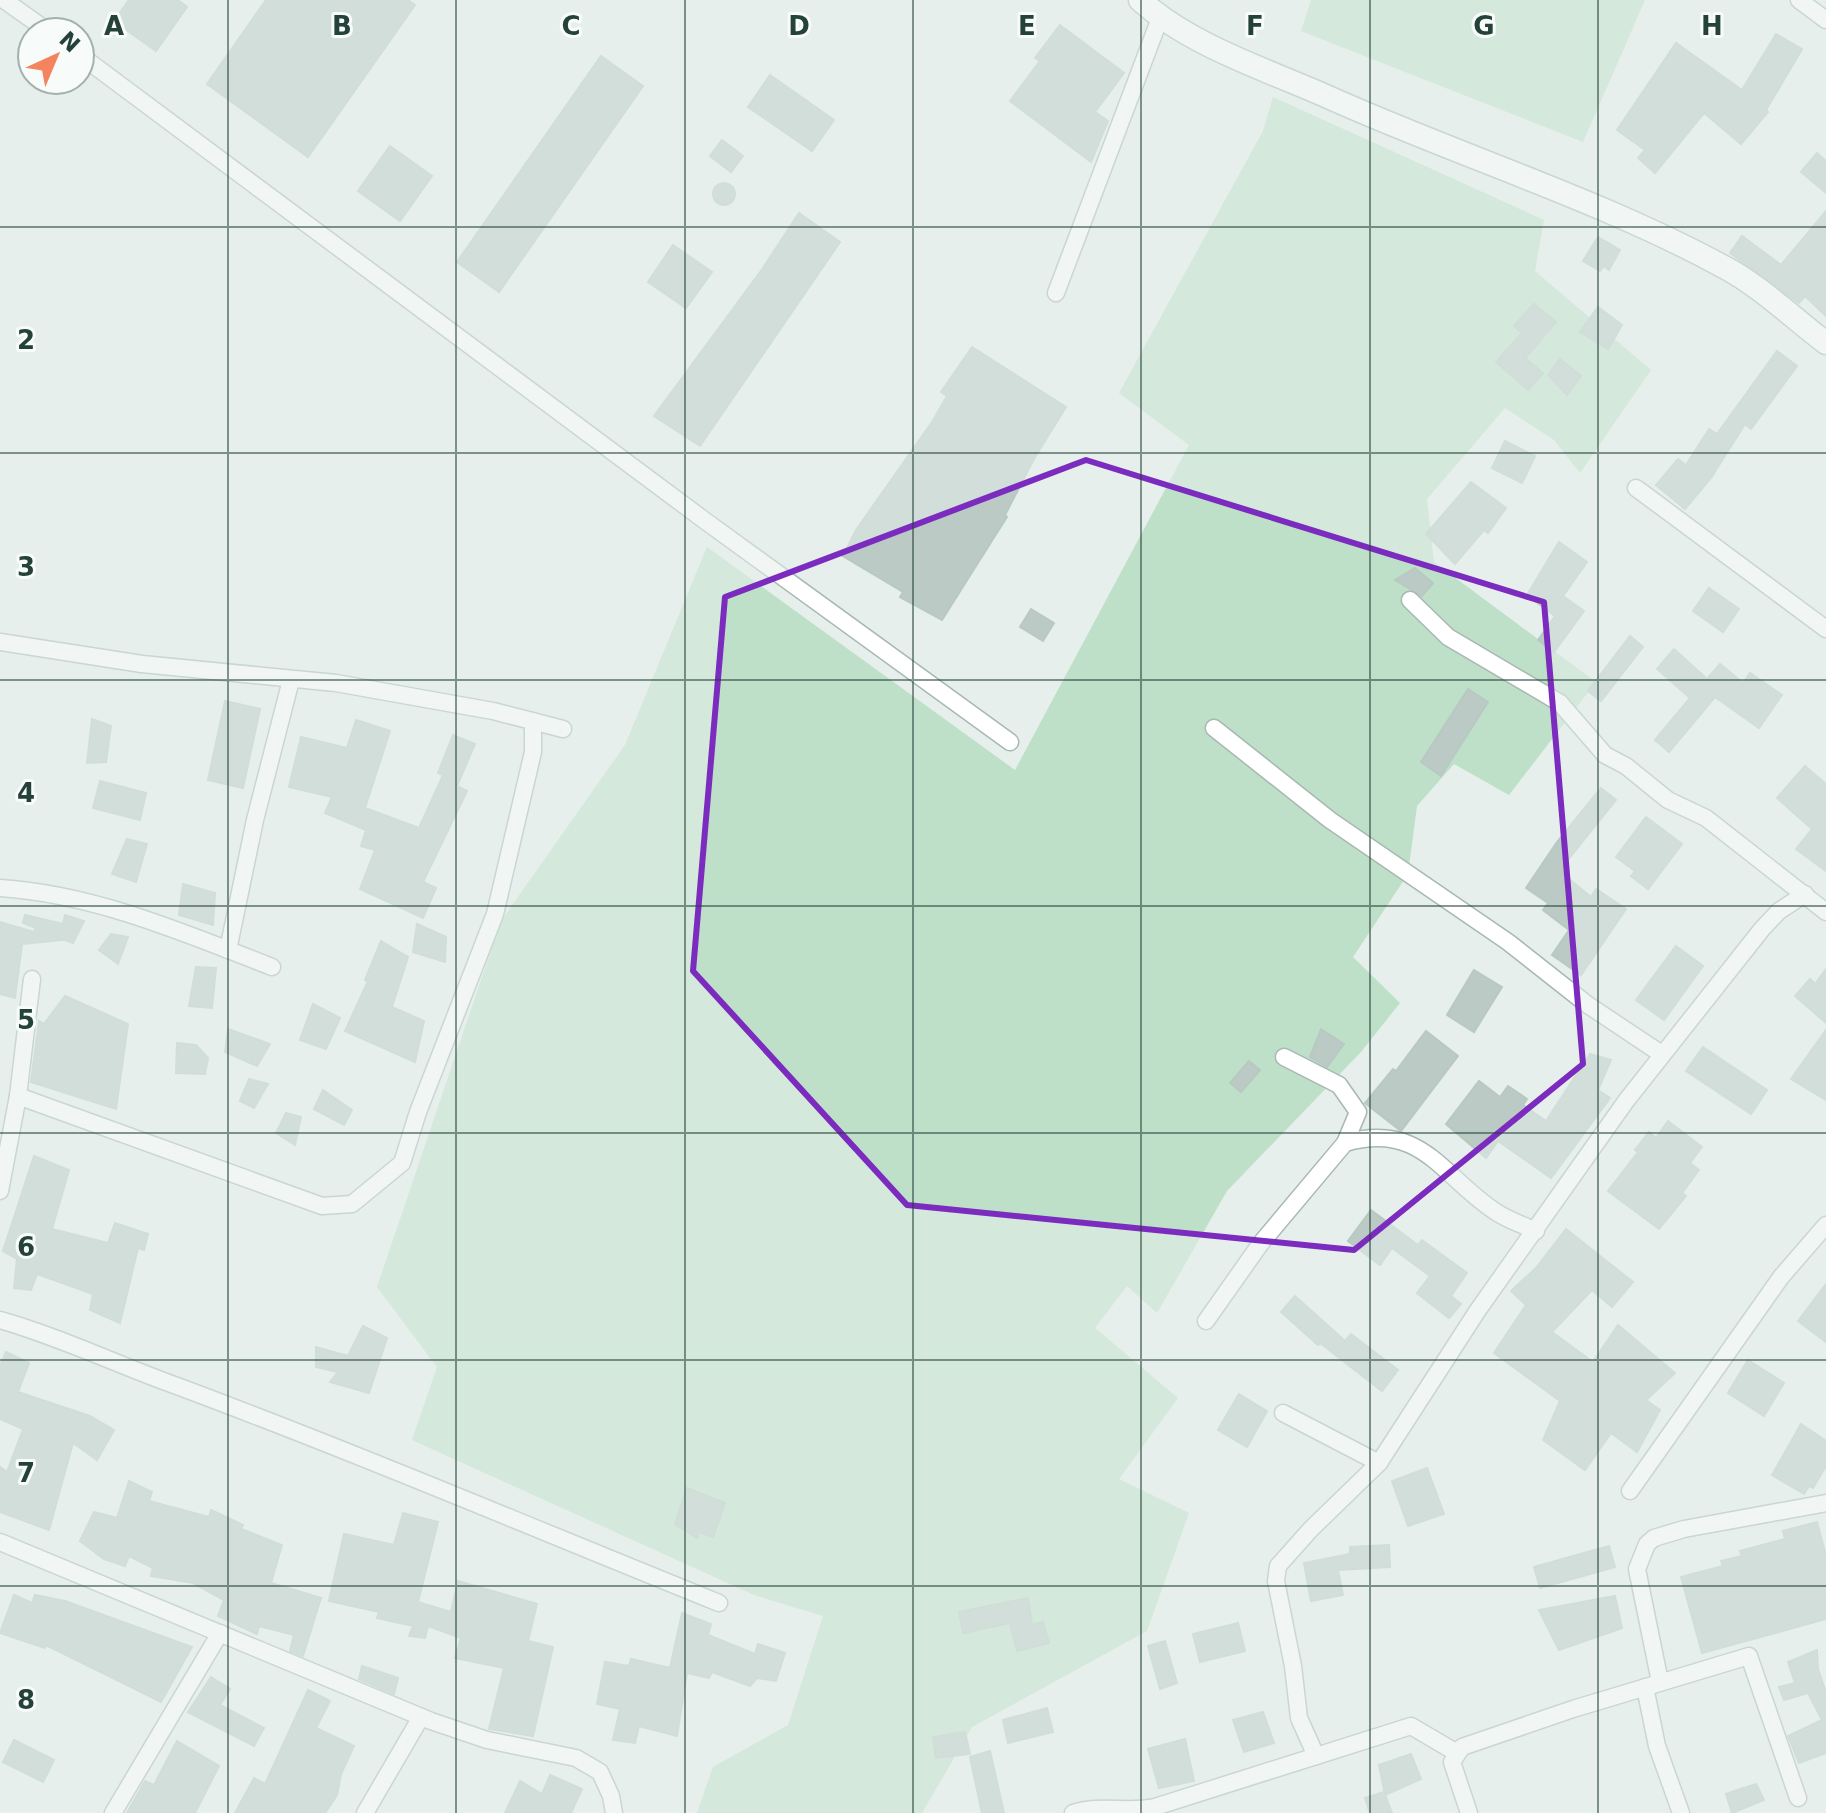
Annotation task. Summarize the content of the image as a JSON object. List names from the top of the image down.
{
  "north": "top right",
  "grid": {
    "columns": [
      "A",
      "B",
      "C",
      "D",
      "E",
      "F",
      "G",
      "H"
    ],
    "rows": [
      "2",
      "3",
      "4",
      "5",
      "6",
      "7",
      "8"
    ]
  }
}
